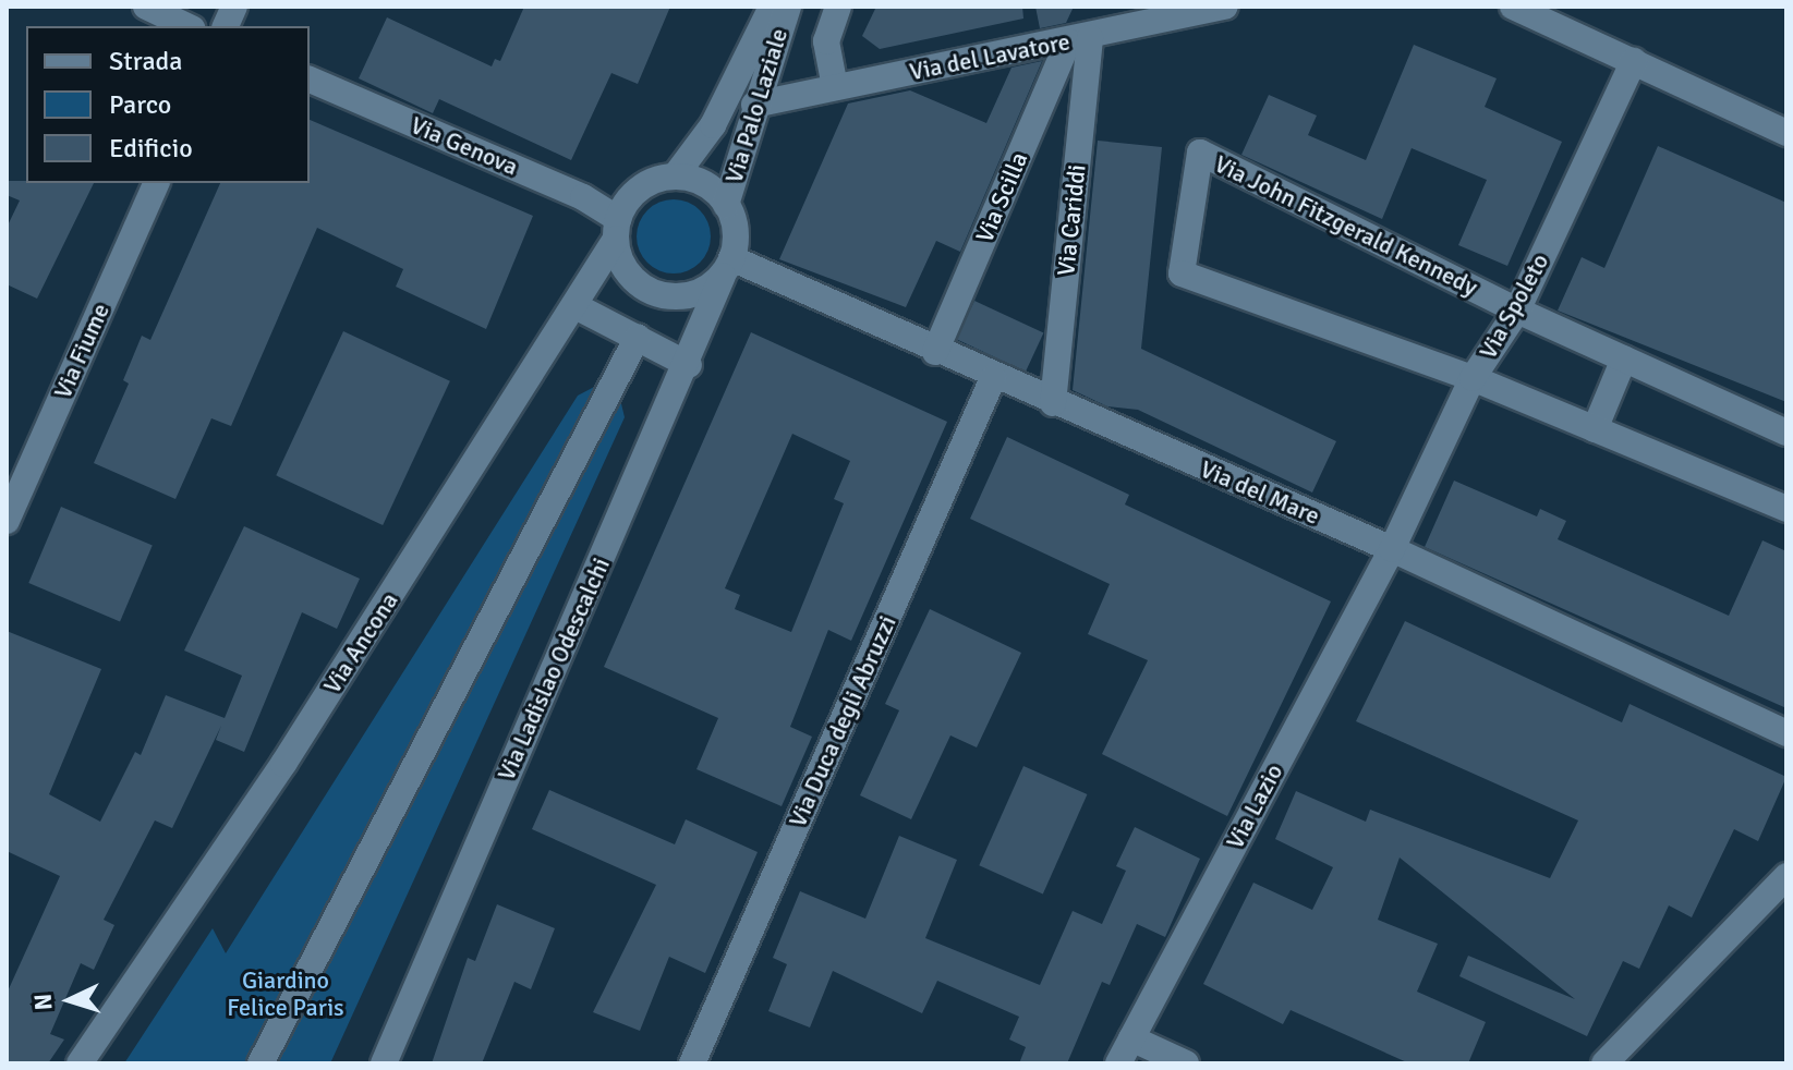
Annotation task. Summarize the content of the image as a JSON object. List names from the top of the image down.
{
  "streets": {
    "street": [
      "Via del Lavatore",
      "Via Palo Laziale",
      "Via Genova",
      "Via Scilla",
      "Via Cariddi",
      "Via John Fitzgerald Kennedy",
      "Via Spoleto",
      "Via Fiume",
      "Via del Mare",
      "Via Ancona",
      "Via Ladislao Odescalchi",
      "Via Duca degli Abruzzi",
      "Via Lazio"
    ]
  },
  "crossings": [
    ["Via del Lavatore", "Via Palo Laziale"],
    ["Via del Lavatore", "Via Scilla"],
    ["Via del Lavatore", "Via Cariddi"],
    ["Via Palo Laziale", "Via Genova"],
    ["Via Palo Laziale", "Via del Mare"],
    ["Via Palo Laziale", "Via Ancona"],
    ["Via Palo Laziale", "Via Ladislao Odescalchi"],
    ["Via Genova", "Via del Mare"],
    ["Via Genova", "Via Ancona"],
    ["Via Genova", "Via Ladislao Odescalchi"],
    ["Via Scilla", "Via Cariddi"],
    ["Via Scilla", "Via del Mare"],
    ["Via Cariddi", "Via del Mare"],
    ["Via John Fitzgerald Kennedy", "Via Spoleto"],
    ["Via Spoleto", "Via del Mare"],
    ["Via Spoleto", "Via Lazio"],
    ["Via del Mare", "Via Ancona"],
    ["Via del Mare", "Via Ladislao Odescalchi"],
    ["Via del Mare", "Via Duca degli Abruzzi"],
    ["Via del Mare", "Via Lazio"],
    ["Via Ancona", "Via Ladislao Odescalchi"]
  ],
  "parks": ["Giardino Felice Paris"],
  "legend": ["Strada", "Parco", "Edificio"],
  "north": "left"
}
